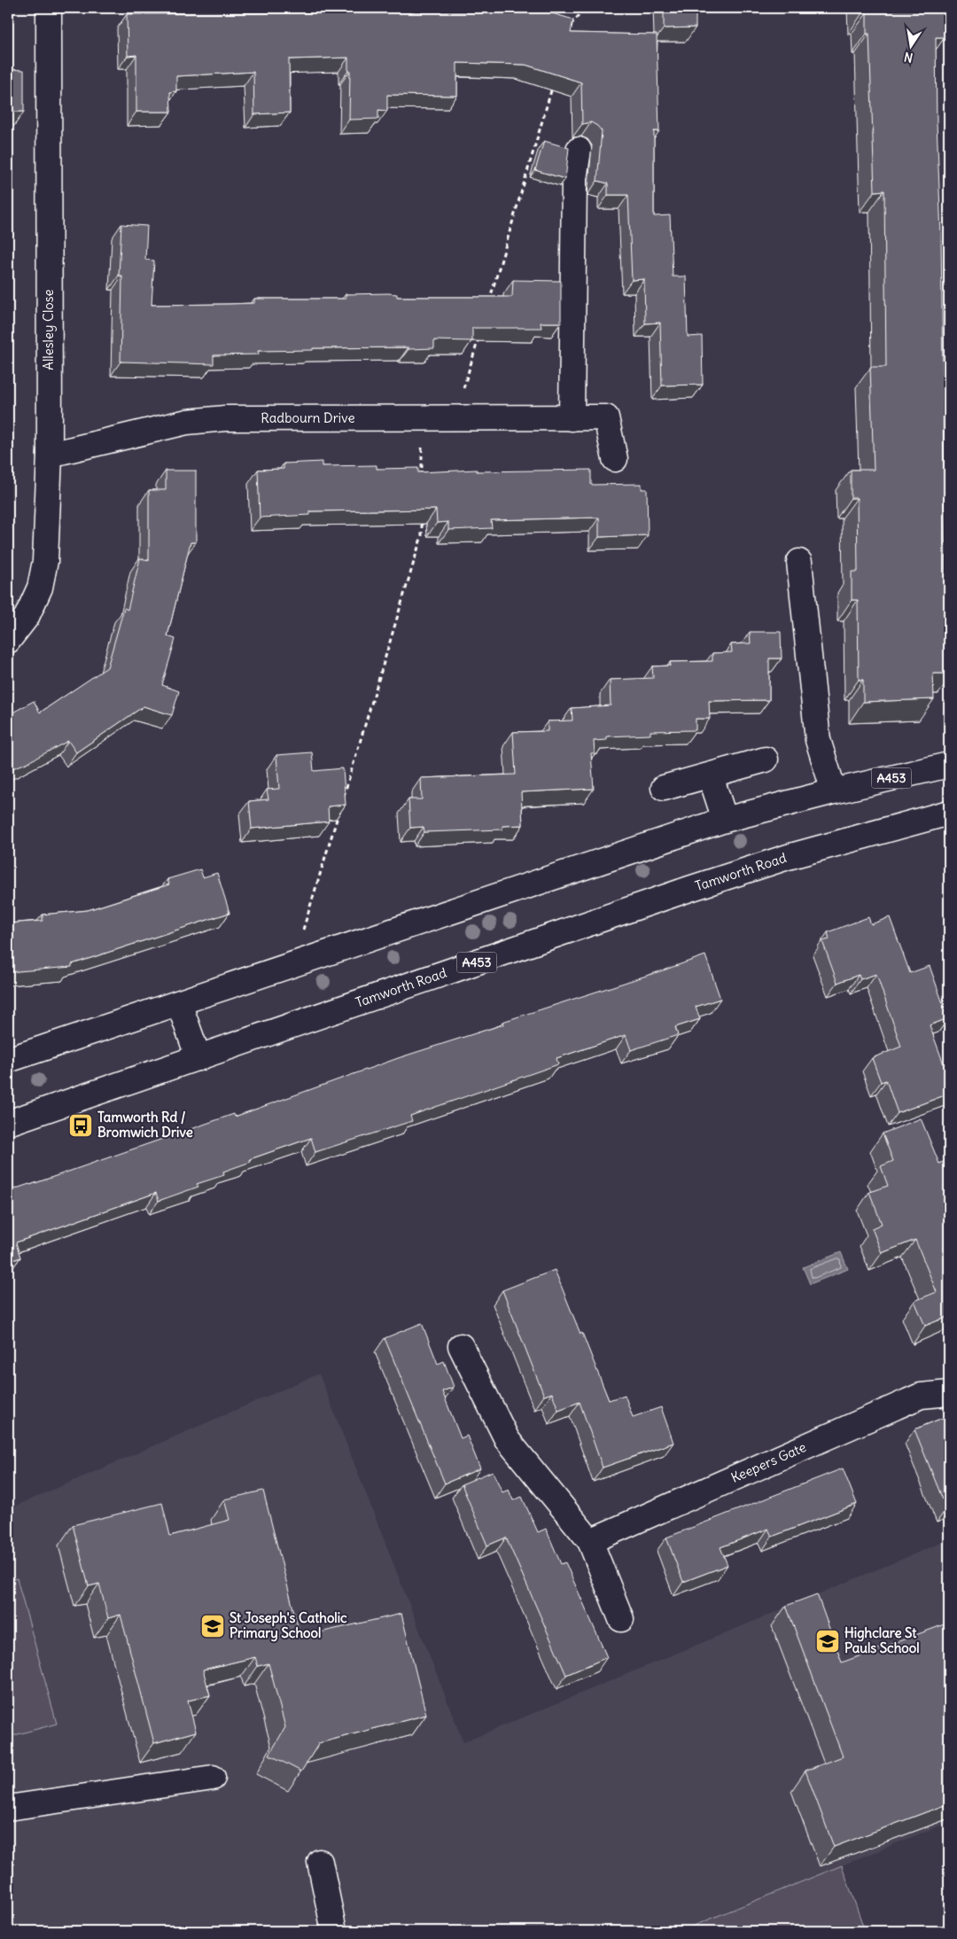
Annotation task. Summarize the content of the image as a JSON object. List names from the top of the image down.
{
  "streets": {
    "street": [
      "Allesley Close",
      "Radbourn Drive",
      "A453",
      "Tamworth Road",
      "Keepers Gate"
    ]
  },
  "crossings": [
    ["Allesley Close", "Radbourn Drive"]
  ],
  "places": {
    "bus stop": ["Tamworth Rd / Bromwich Drive"],
    "school or university": ["St Joseph's Catholic Primary School", "Highclare St Pauls School"]
  },
  "north": "bottom"
}
